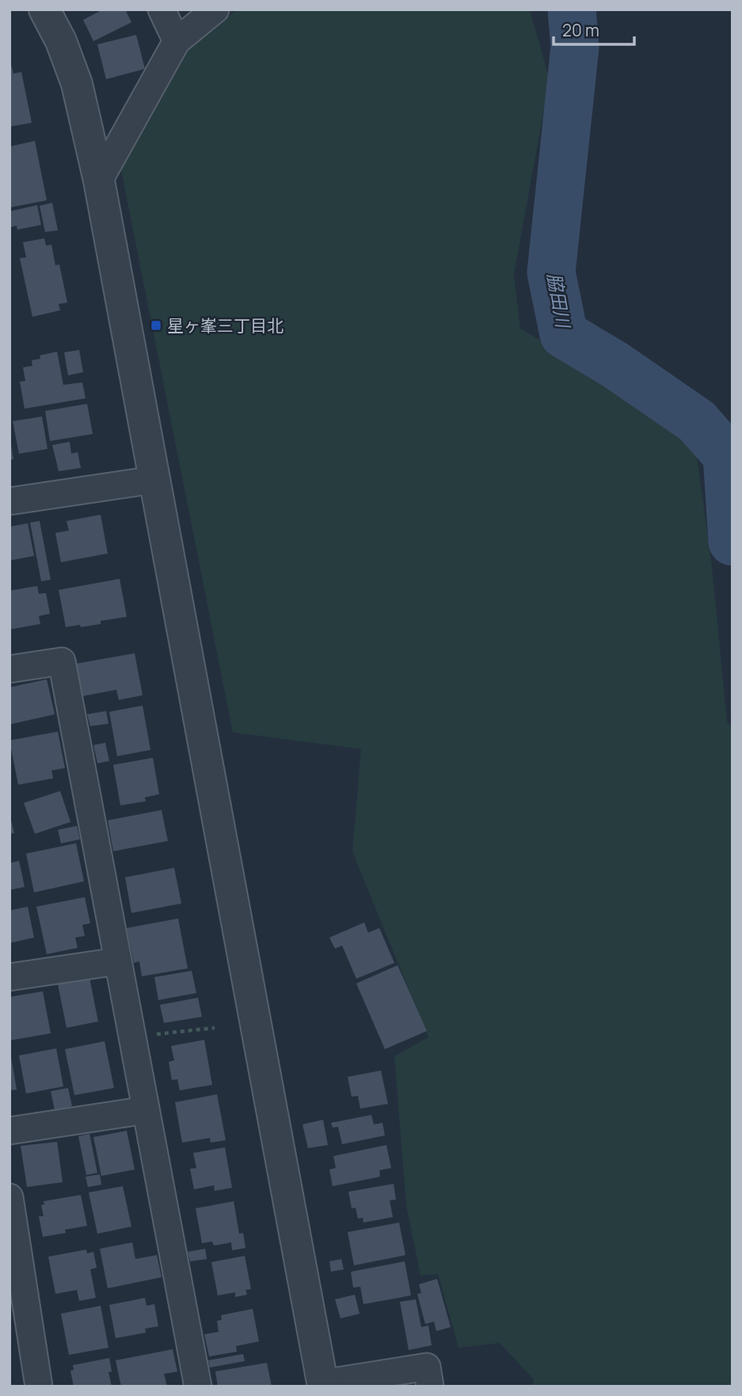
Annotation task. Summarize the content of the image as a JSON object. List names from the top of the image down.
{
  "water": ["脇田川"],
  "places": {
    "transit": ["星ヶ峯三丁目北"]
  },
  "scale_bar": "20 m"
}
